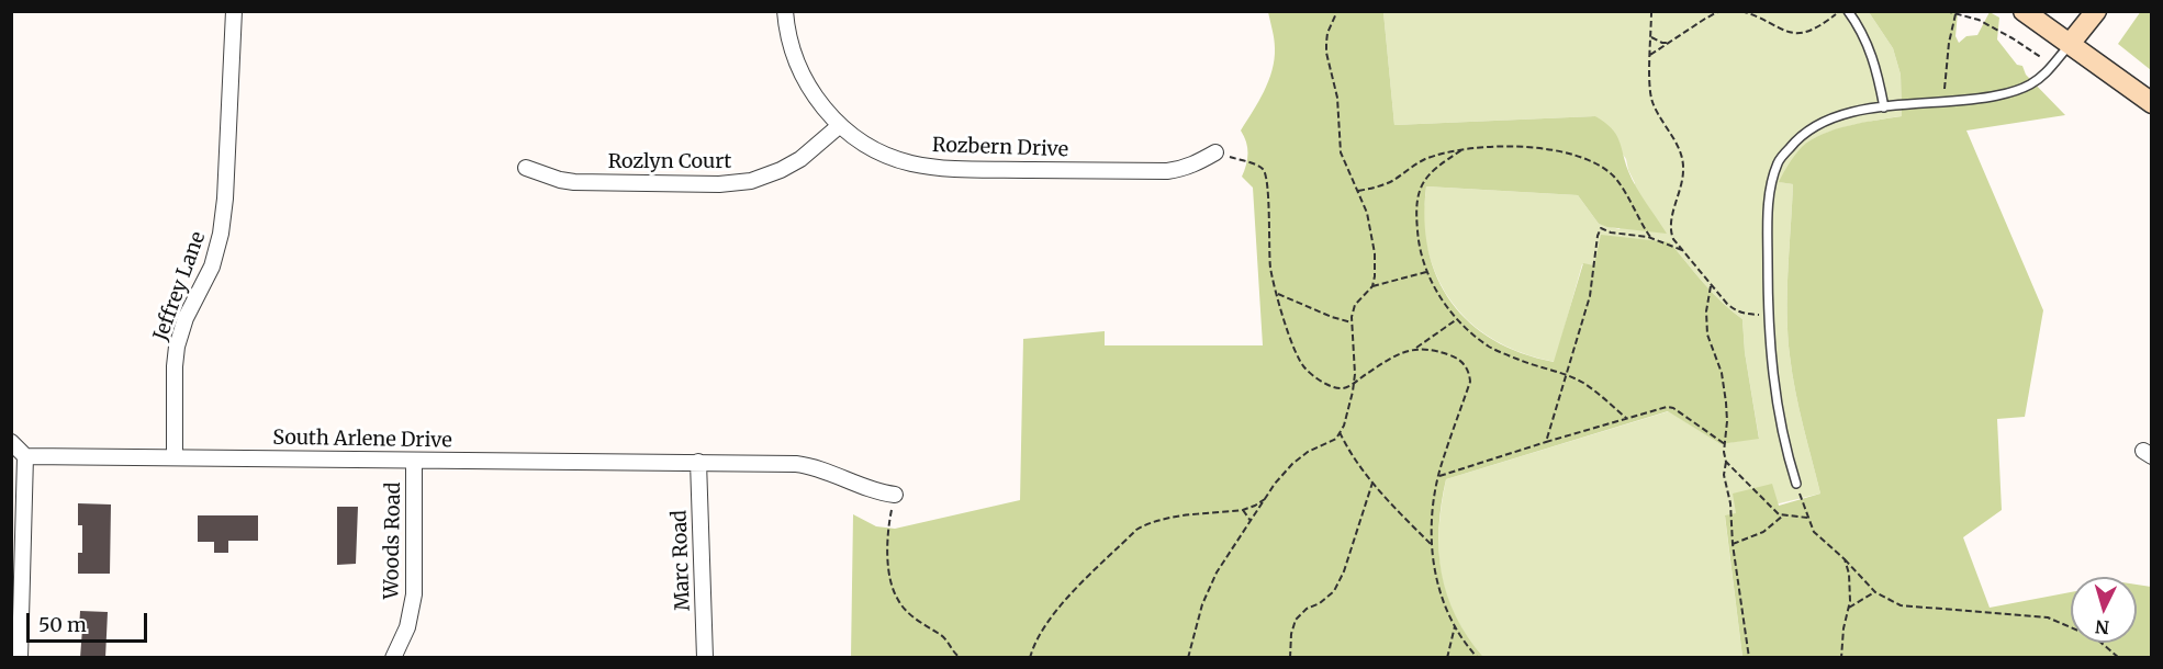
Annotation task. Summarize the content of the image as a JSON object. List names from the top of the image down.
{
  "streets": {
    "street": [
      "Rozbern Drive",
      "Rozlyn Court",
      "Jeffrey Lane",
      "South Arlene Drive",
      "Woods Road",
      "Marc Road"
    ]
  },
  "crossings": [
    ["Rozbern Drive", "Rozlyn Court"],
    ["Jeffrey Lane", "South Arlene Drive"],
    ["South Arlene Drive", "Woods Road"],
    ["South Arlene Drive", "Marc Road"]
  ],
  "scale_bar": "50 m",
  "north": "bottom"
}
